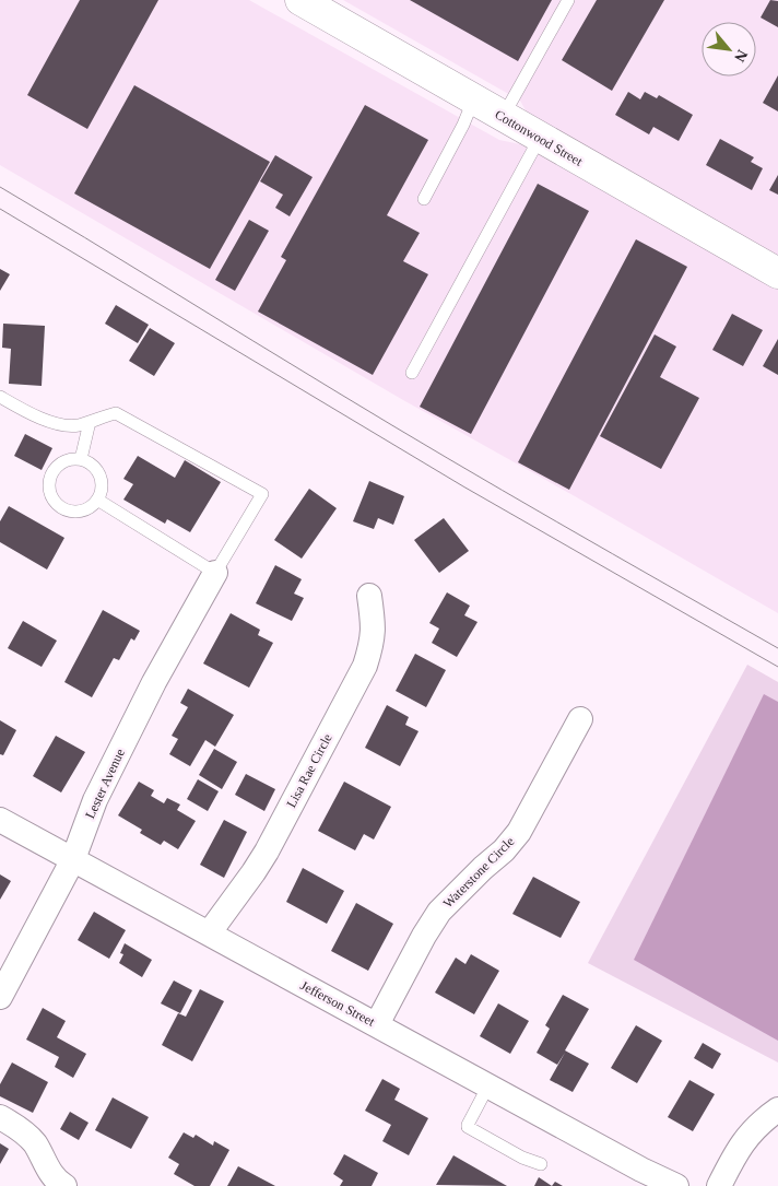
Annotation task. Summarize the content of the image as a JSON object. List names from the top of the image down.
{
  "streets": {
    "street": [
      "Cottonwood Street",
      "Lisa Rae Circle",
      "Lester Avenue",
      "Waterstone Circle",
      "Jefferson Street"
    ]
  },
  "crossings": [
    ["Lisa Rae Circle", "Jefferson Street"],
    ["Lester Avenue", "Jefferson Street"],
    ["Waterstone Circle", "Jefferson Street"]
  ],
  "north": "bottom right"
}
